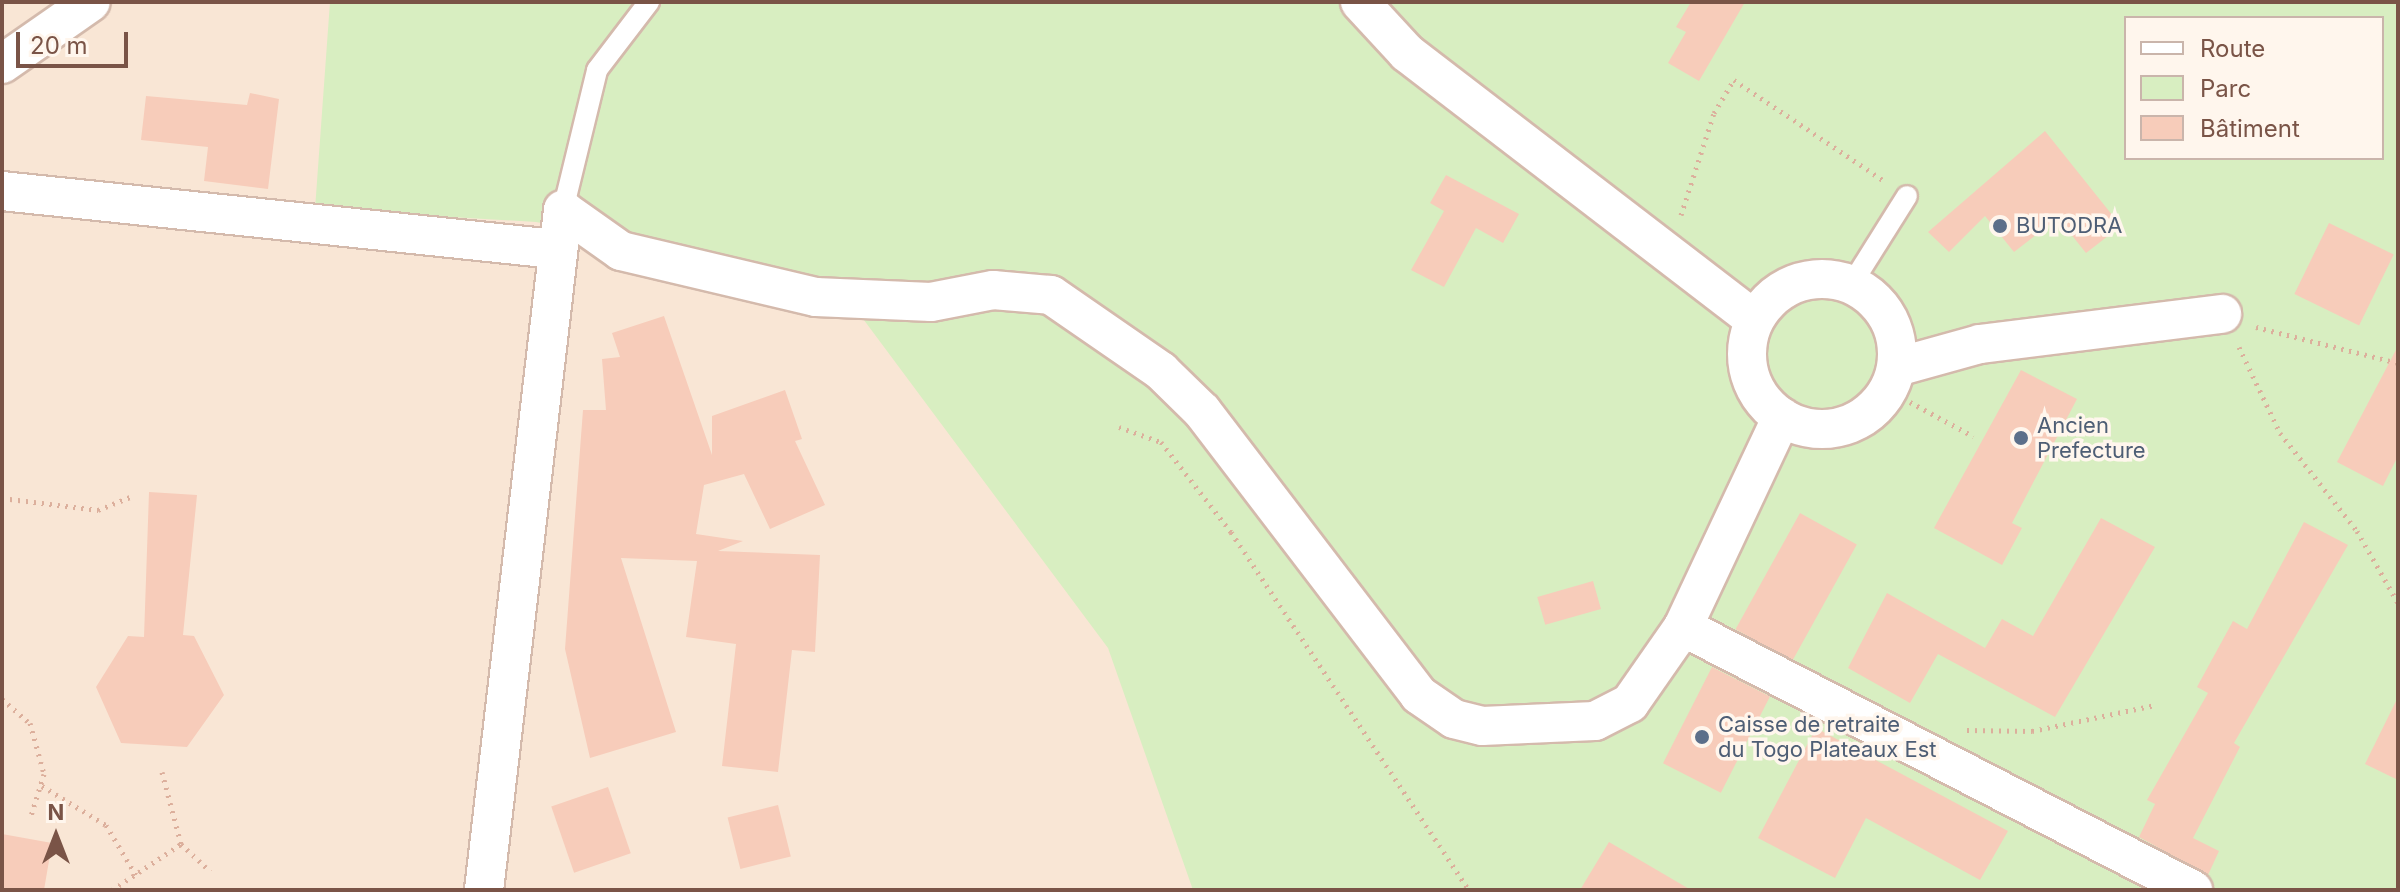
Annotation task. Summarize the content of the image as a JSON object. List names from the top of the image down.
{
  "places": ["BUTODRA", "Ancien Prefecture", "Caisse de retraite du Togo Plateaux Est"],
  "legend": ["Route", "Parc", "Bâtiment"],
  "scale_bar": "20 m",
  "north": "top"
}
